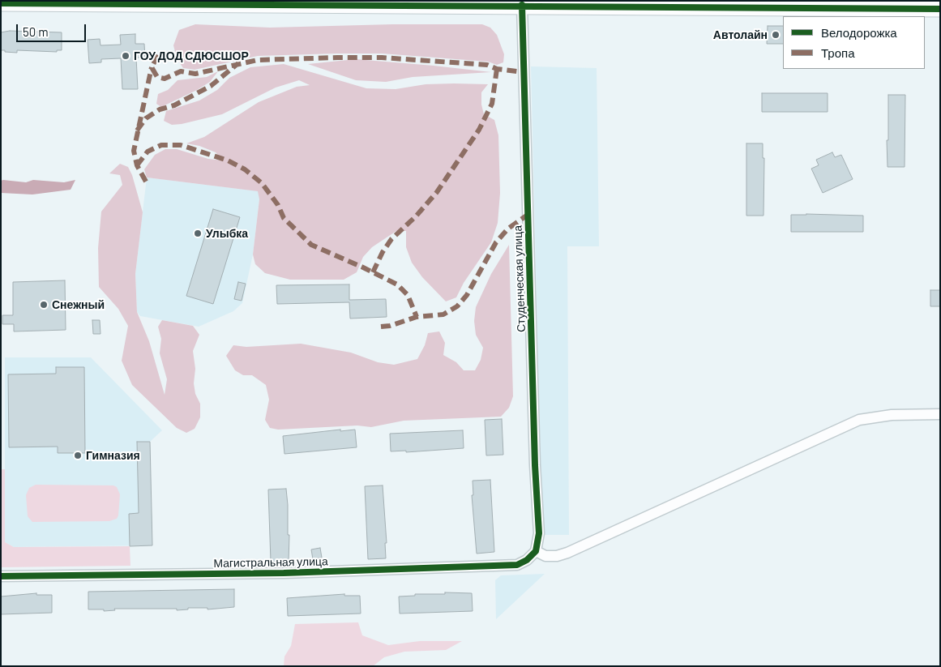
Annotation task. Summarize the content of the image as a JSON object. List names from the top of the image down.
{
  "streets": {
    "street": ["Студенческая улица", "Магистральная улица"]
  },
  "crossings": [
    ["Студенческая улица", "Магистральная улица"]
  ],
  "places": [
    "Автолайн",
    "ГОУ ДОД СДЮСШОР",
    "Улыбка",
    "Снежный",
    "Гимназия"
  ],
  "legend": ["Велодорожка", "Тропа"],
  "scale_bar": "50 m"
}
